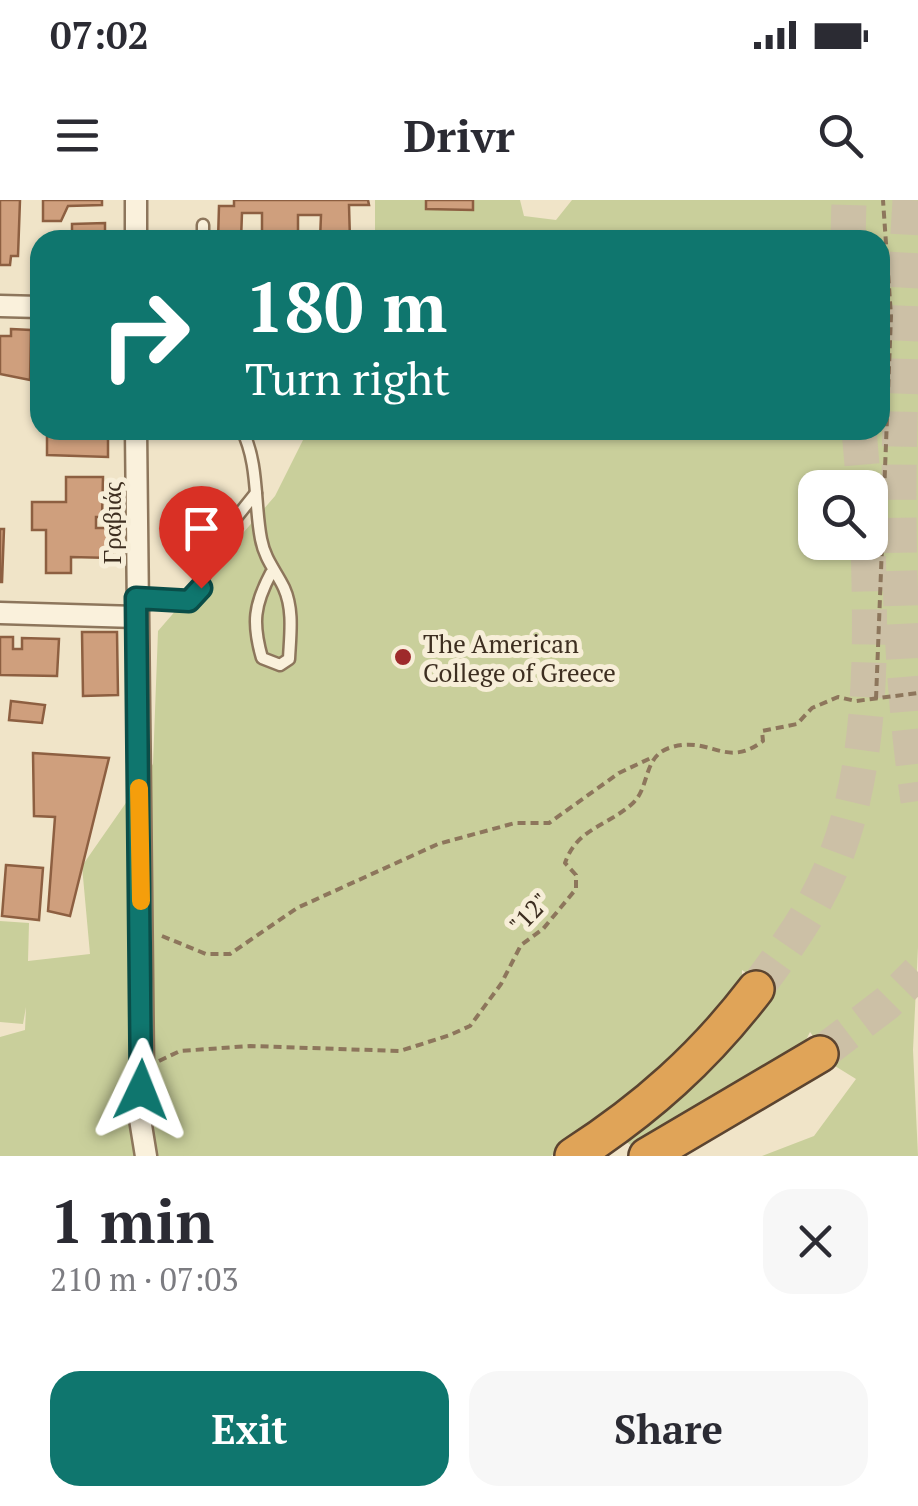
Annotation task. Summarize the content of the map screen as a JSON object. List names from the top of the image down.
{
  "streets": {
    "street": ["Γραβιάς"],
    "path": ["\"12\""]
  },
  "crossings": [
    ["Γραβιάς", "\"12\""]
  ],
  "places": ["The American College of Greece"],
  "page": {
    "status": "07:02",
    "header": "Drivr",
    "turn": ["180 m", "Turn right"],
    "heading": ["1 min", "210 m · 07:03"],
    "buttons": ["Exit", "Share"]
  }
}
